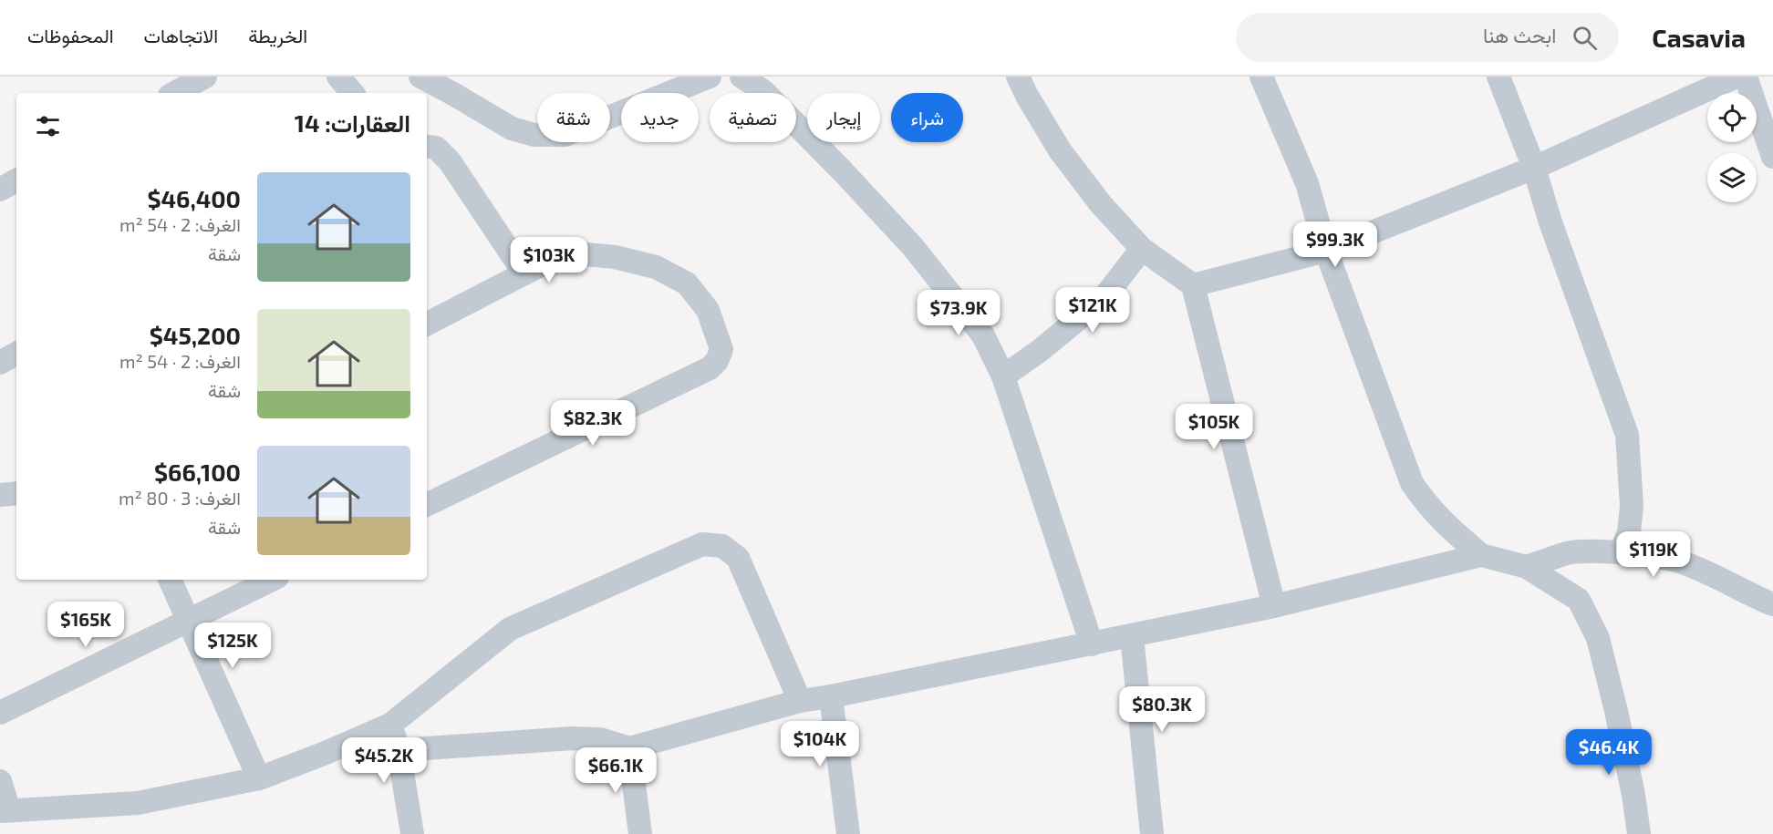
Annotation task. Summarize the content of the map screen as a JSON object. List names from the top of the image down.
{
  "page": {
    "header": "Casavia",
    "search": "ابحث هنا",
    "nav": ["الخريطة", "الاتجاهات", "المحفوظات"],
    "chip": [
      "شراء",
      "إيجار",
      "تصفية",
      "جديد",
      "شقة"
    ],
    "heading": "العقارات: 14",
    "list": [
      {
        "name": "$46,400",
        "note": "الغرف: 2 · 54 m² · شقة"
      },
      {
        "name": "$45,200",
        "note": "الغرف: 2 · 54 m² · شقة"
      },
      {
        "name": "$66,100",
        "note": "الغرف: 3 · 80 m² · شقة"
      }
    ],
    "price": [
      "$99.3K",
      "$103K",
      "$121K",
      "$73.9K",
      "$82.3K",
      "$105K",
      "$119K",
      "$165K",
      "$125K",
      "$80.3K",
      "$104K",
      "$46.4K",
      "$45.2K",
      "$66.1K"
    ]
  }
}
